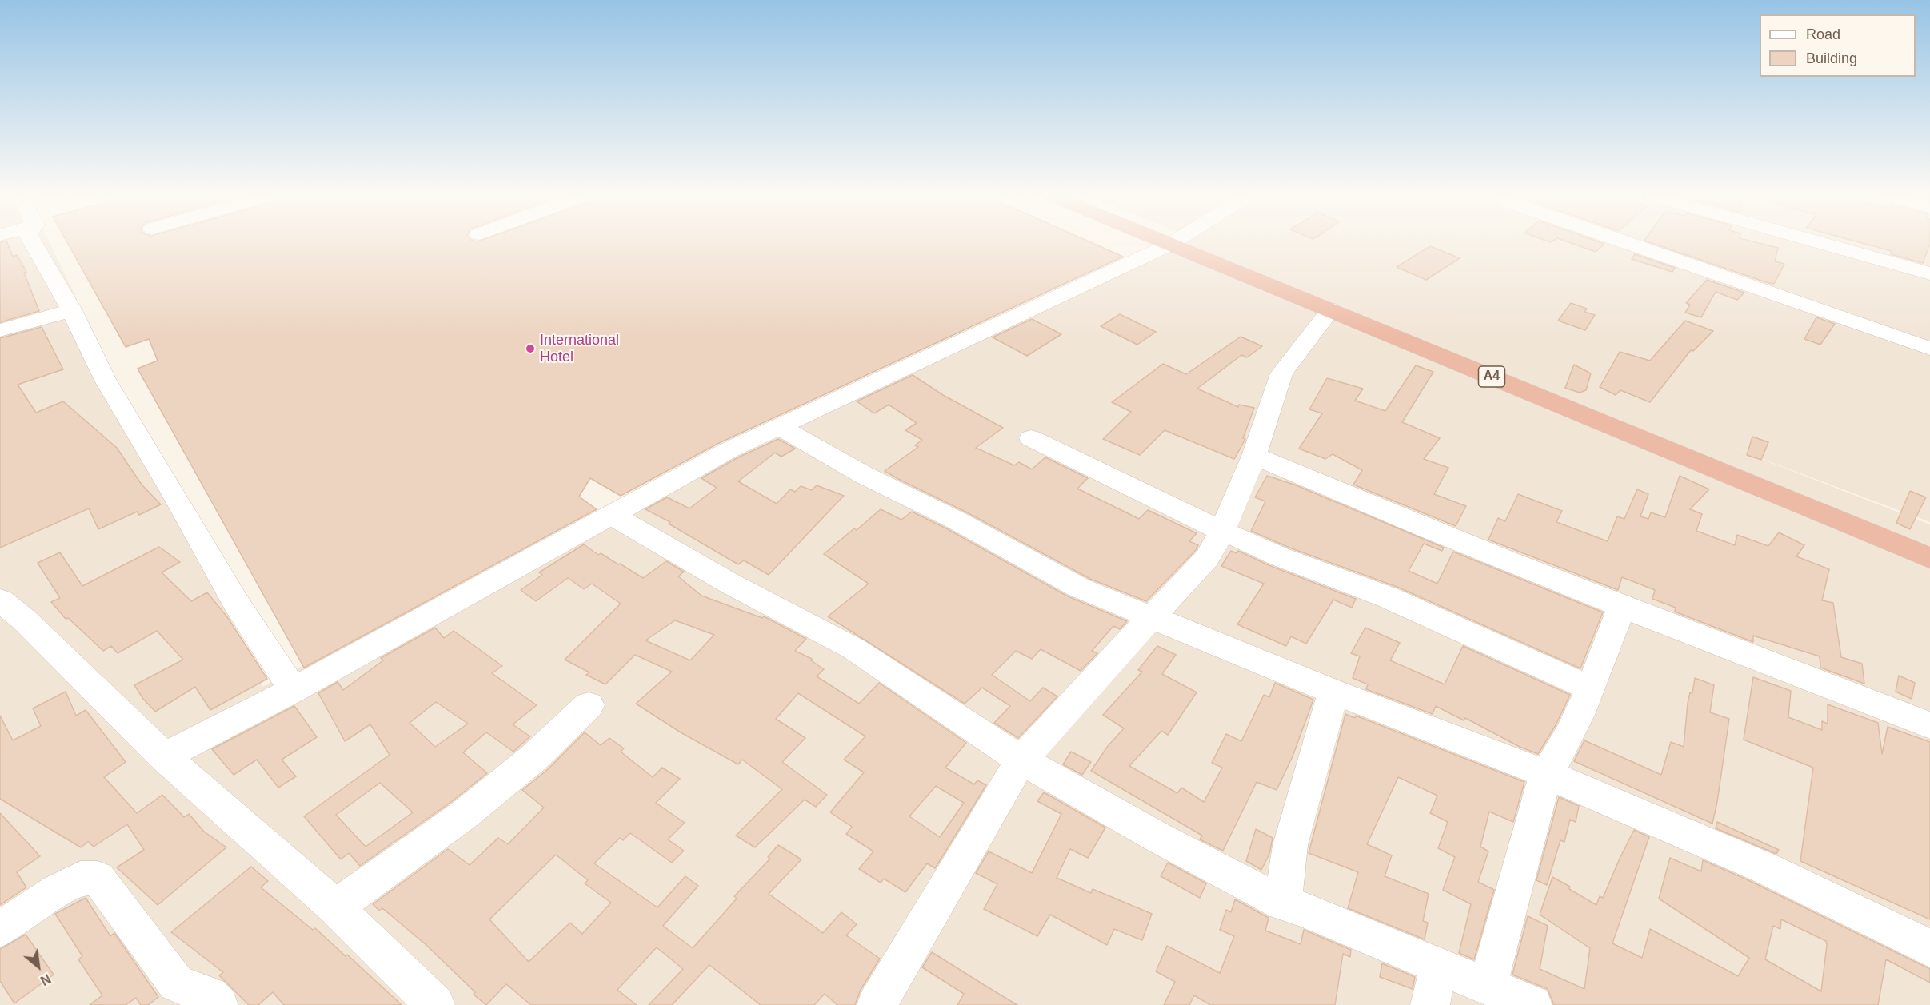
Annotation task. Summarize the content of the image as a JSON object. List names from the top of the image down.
{
  "streets": {
    "highway": ["A4"]
  },
  "places": ["International Hotel"],
  "legend": ["Road", "Building"],
  "north": "bottom right"
}
